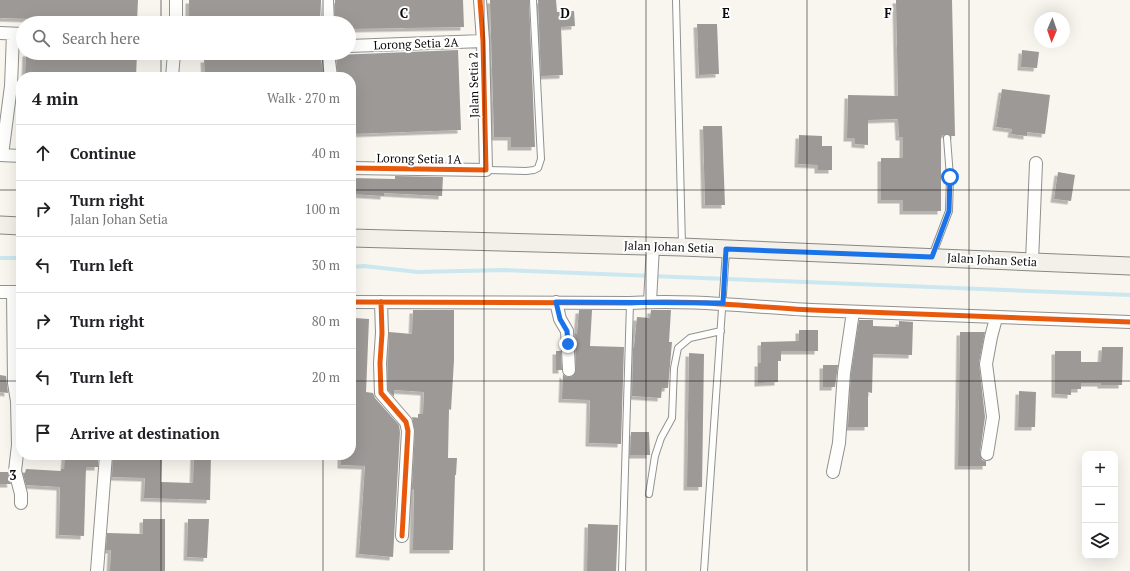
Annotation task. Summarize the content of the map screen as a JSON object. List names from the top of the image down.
{
  "streets": {
    "main road": ["Jalan Johan Setia"],
    "street": ["Lorong Setia 2A", "Jalan Setia 2", "Lorong Setia 1A"]
  },
  "crossings": [
    ["Lorong Setia 2A", "Jalan Setia 2"],
    ["Jalan Setia 2", "Lorong Setia 1A"]
  ],
  "north": "bottom",
  "page": {
    "search": "Search here",
    "heading": ["4 min", "Walk · 270 m"],
    "list": [
      ["Continue", "40 m"],
      ["Turn right", "Jalan Johan Setia", "100 m"],
      ["Turn left", "30 m"],
      ["Turn right", "80 m"],
      ["Turn left", "20 m"],
      "Arrive at destination"
    ],
    "map_buttons": ["+", "−"]
  },
  "grid": {
    "columns": [
      "C",
      "D",
      "E",
      "F"
    ],
    "rows": ["3"]
  }
}
